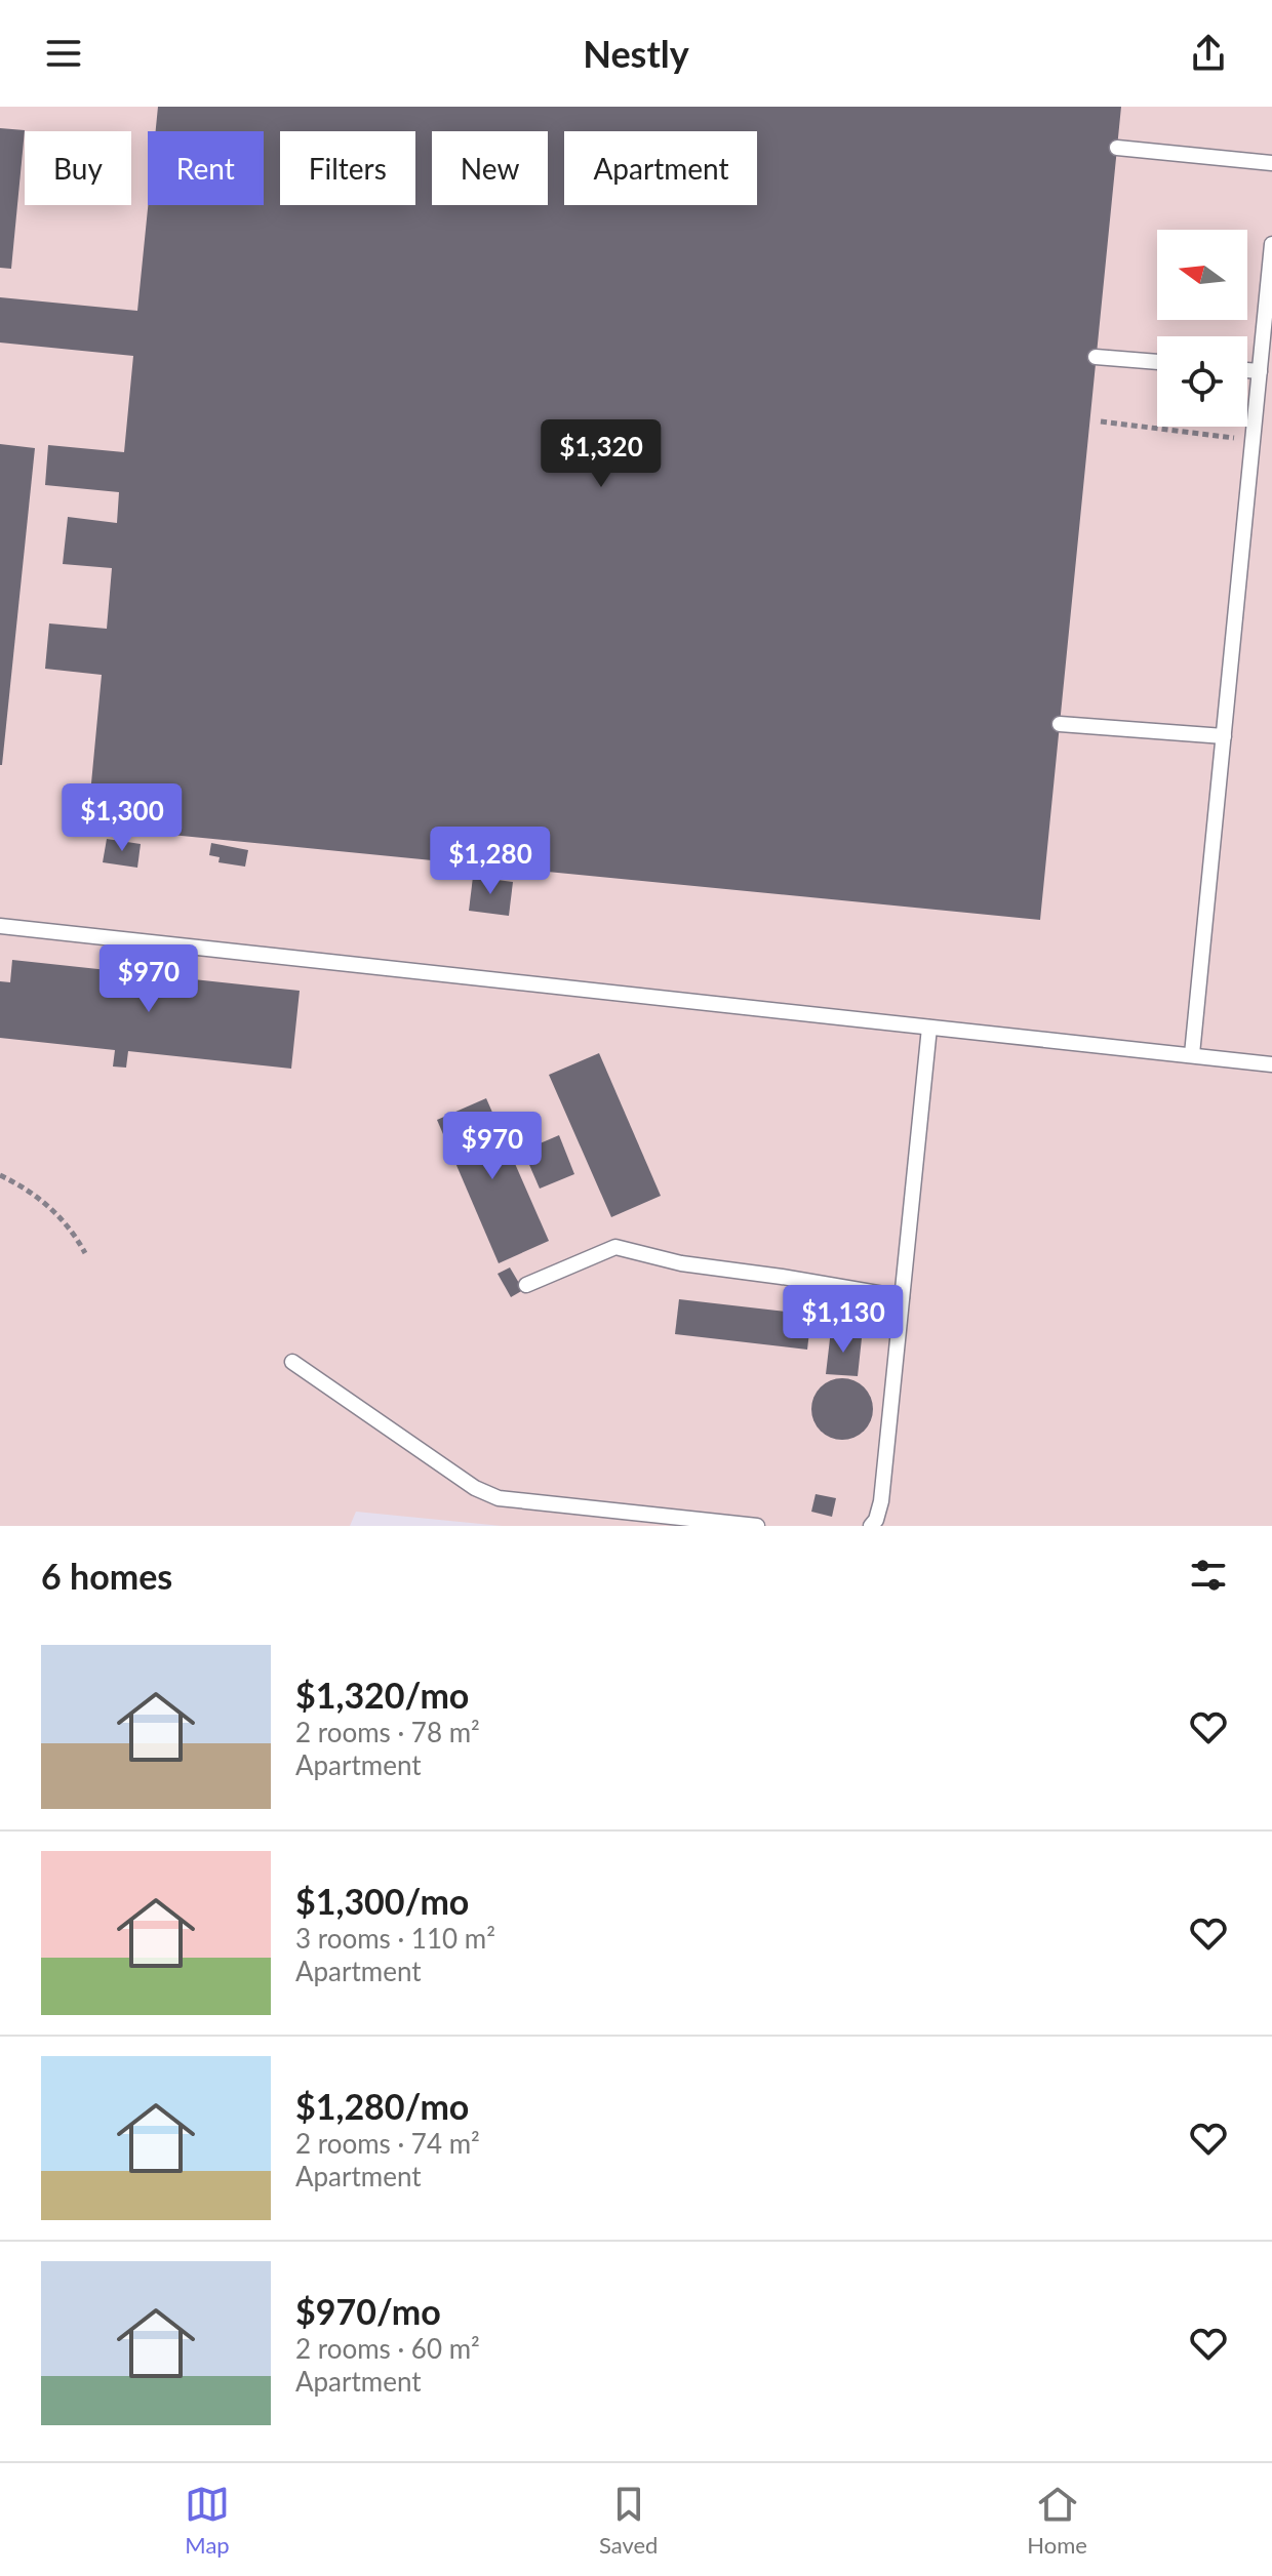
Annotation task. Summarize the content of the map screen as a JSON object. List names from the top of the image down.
{
  "north": "left",
  "page": {
    "header": "Nestly",
    "chip": [
      "Buy",
      "Rent",
      "Filters",
      "New",
      "Apartment"
    ],
    "price": [
      "$1,320",
      "$1,300",
      "$1,280",
      "$970",
      "$970",
      "$1,130"
    ],
    "heading": "6 homes",
    "list": [
      {
        "name": "$1,320/mo",
        "note": "2 rooms · 78 m² · Apartment"
      },
      {
        "name": "$1,300/mo",
        "note": "3 rooms · 110 m² · Apartment"
      },
      {
        "name": "$1,280/mo",
        "note": "2 rooms · 74 m² · Apartment"
      },
      {
        "name": "$970/mo",
        "note": "2 rooms · 60 m² · Apartment"
      }
    ],
    "tabs": ["Map", "Saved", "Home"]
  }
}
